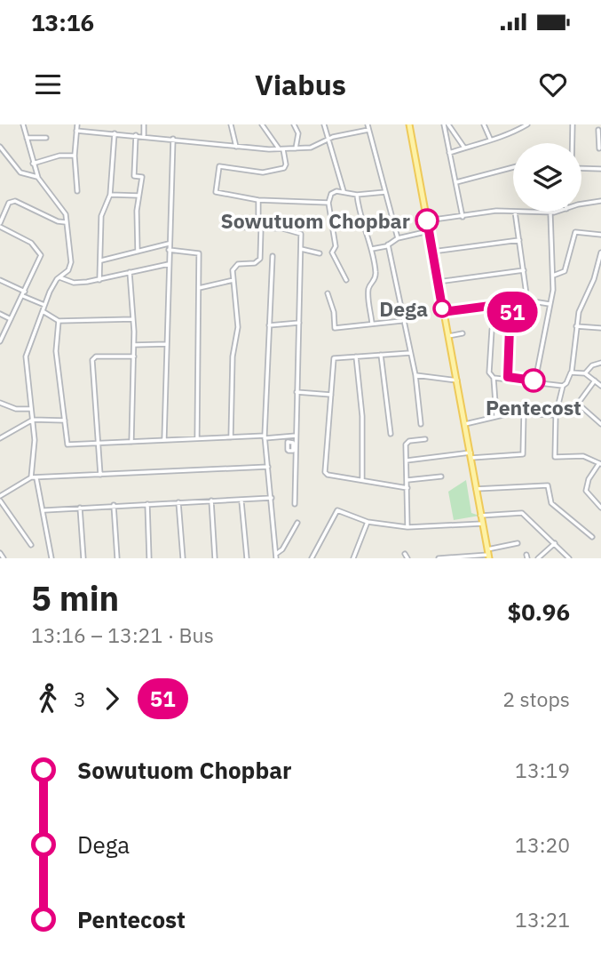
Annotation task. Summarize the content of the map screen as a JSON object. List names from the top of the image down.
{
  "places": ["Sowutuom Chopbar", "Dega", "Pentecost"],
  "lines": ["bus line 51"],
  "page": {
    "status": "13:16",
    "header": "Viabus",
    "on_map": "51",
    "heading": ["5 min", "13:16 – 13:21 · Bus", "$0.96"],
    "legs": ["3", "51", "2 stops"],
    "list": [
      {
        "name": "Sowutuom Chopbar",
        "value": "13:19"
      },
      {
        "name": "Dega",
        "value": "13:20"
      },
      {
        "name": "Pentecost",
        "value": "13:21"
      }
    ]
  }
}
